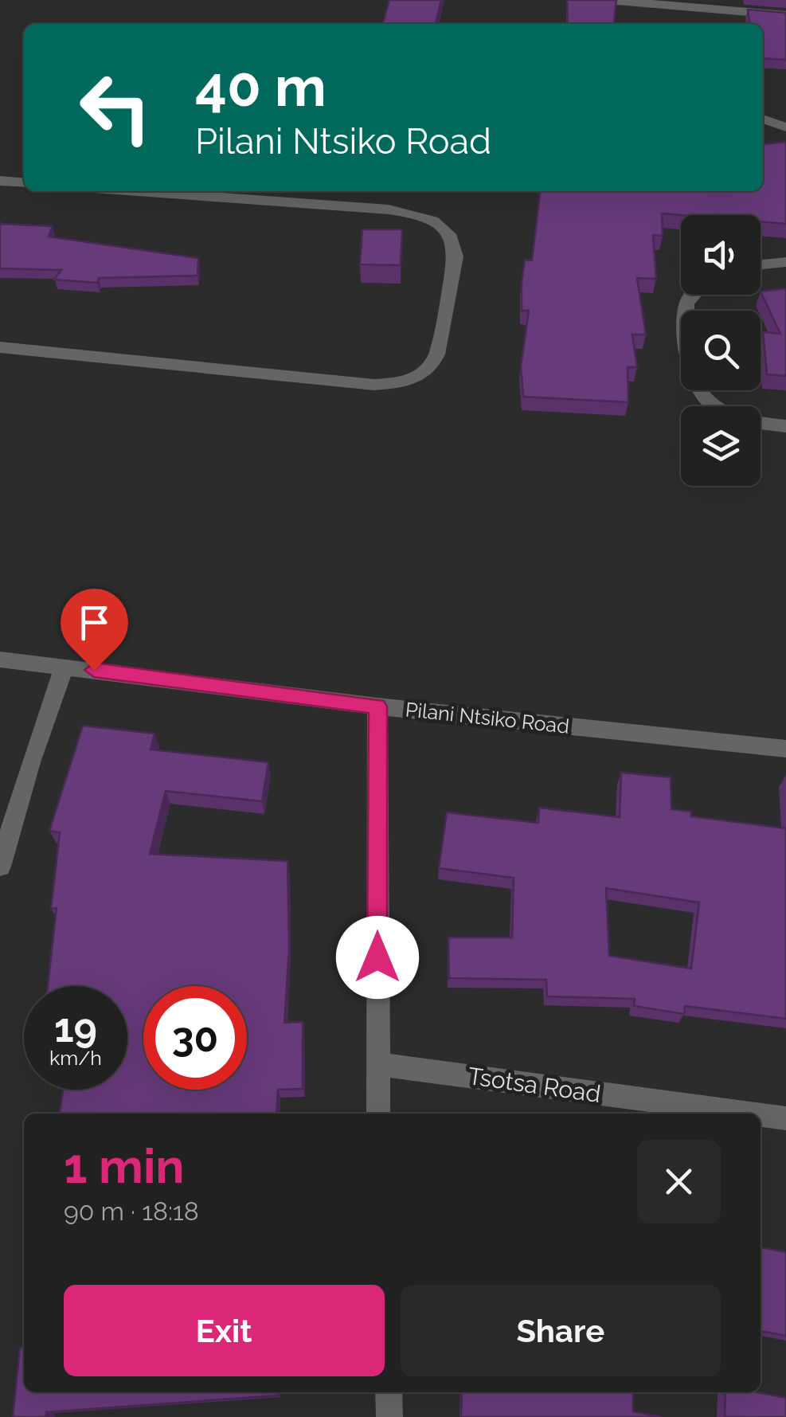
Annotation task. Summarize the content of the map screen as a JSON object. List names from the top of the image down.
{
  "streets": {
    "street": ["Pilani Ntsiko Road", "Tsotsa Road"]
  },
  "page": {
    "turn": ["40 m", "Pilani Ntsiko Road"],
    "speed": "19 km/h",
    "limit": "30",
    "heading": ["1 min", "90 m · 18:18"],
    "buttons": ["Exit", "Share"]
  }
}
